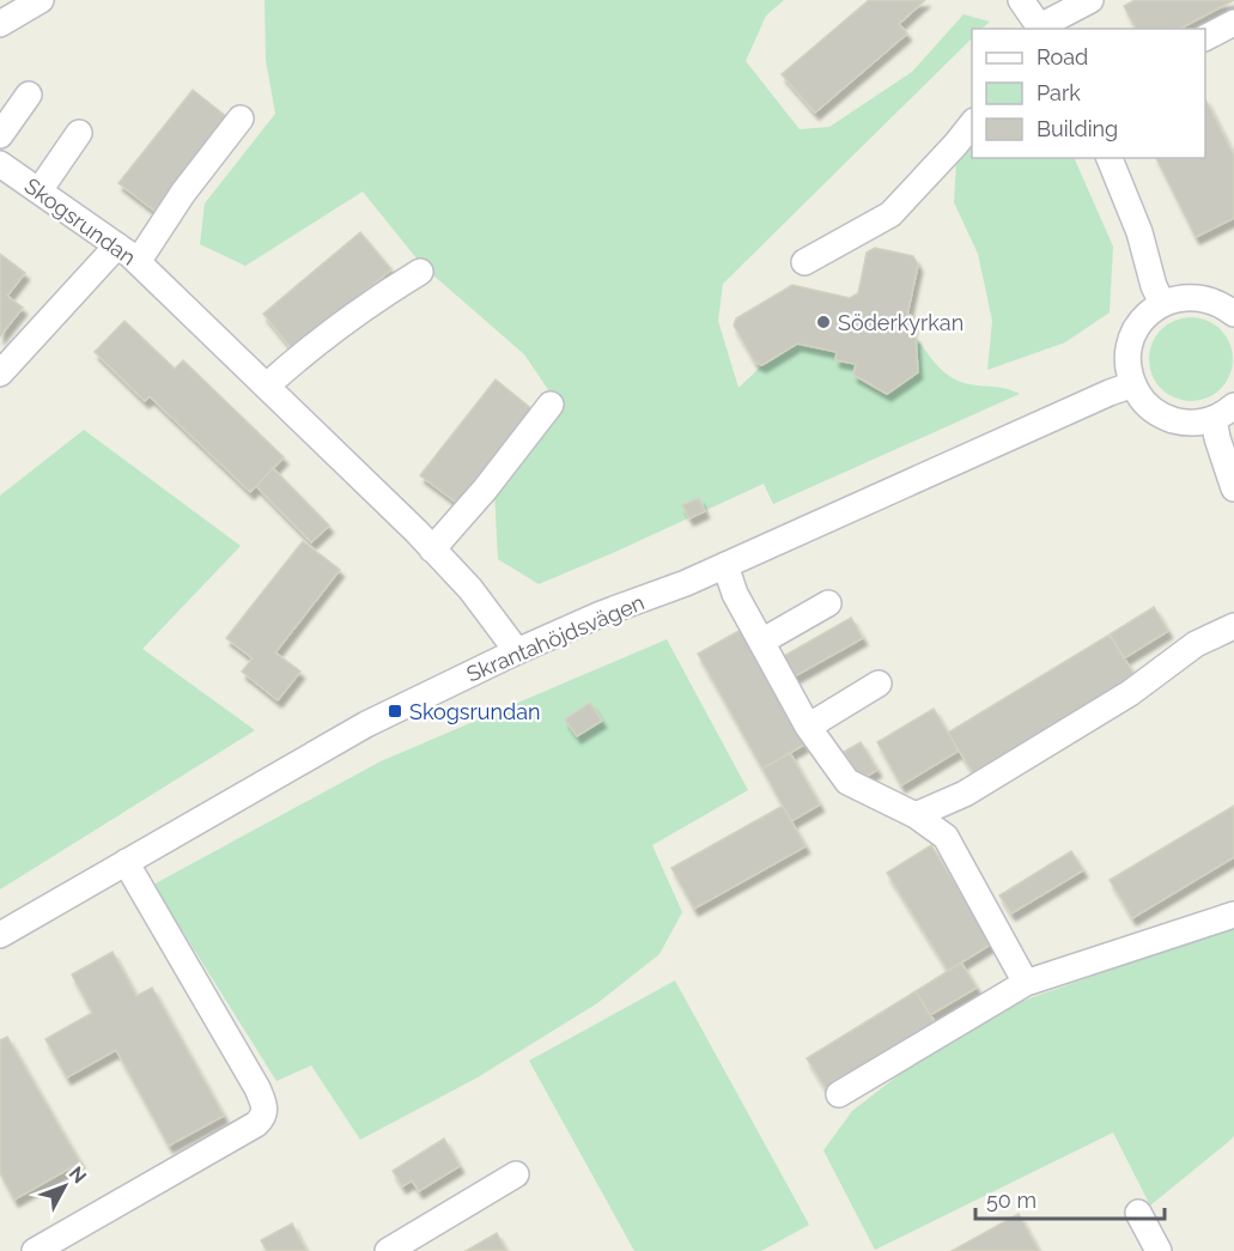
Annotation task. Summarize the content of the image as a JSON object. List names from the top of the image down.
{
  "streets": {
    "street": ["Skogsrundan", "Skrantahöjdsvägen"]
  },
  "crossings": [
    ["Skogsrundan", "Skrantahöjdsvägen"]
  ],
  "places": {
    "other": ["Söderkyrkan"],
    "transit": ["Skogsrundan"]
  },
  "legend": ["Road", "Park", "Building"],
  "scale_bar": "50 m",
  "north": "top right"
}
